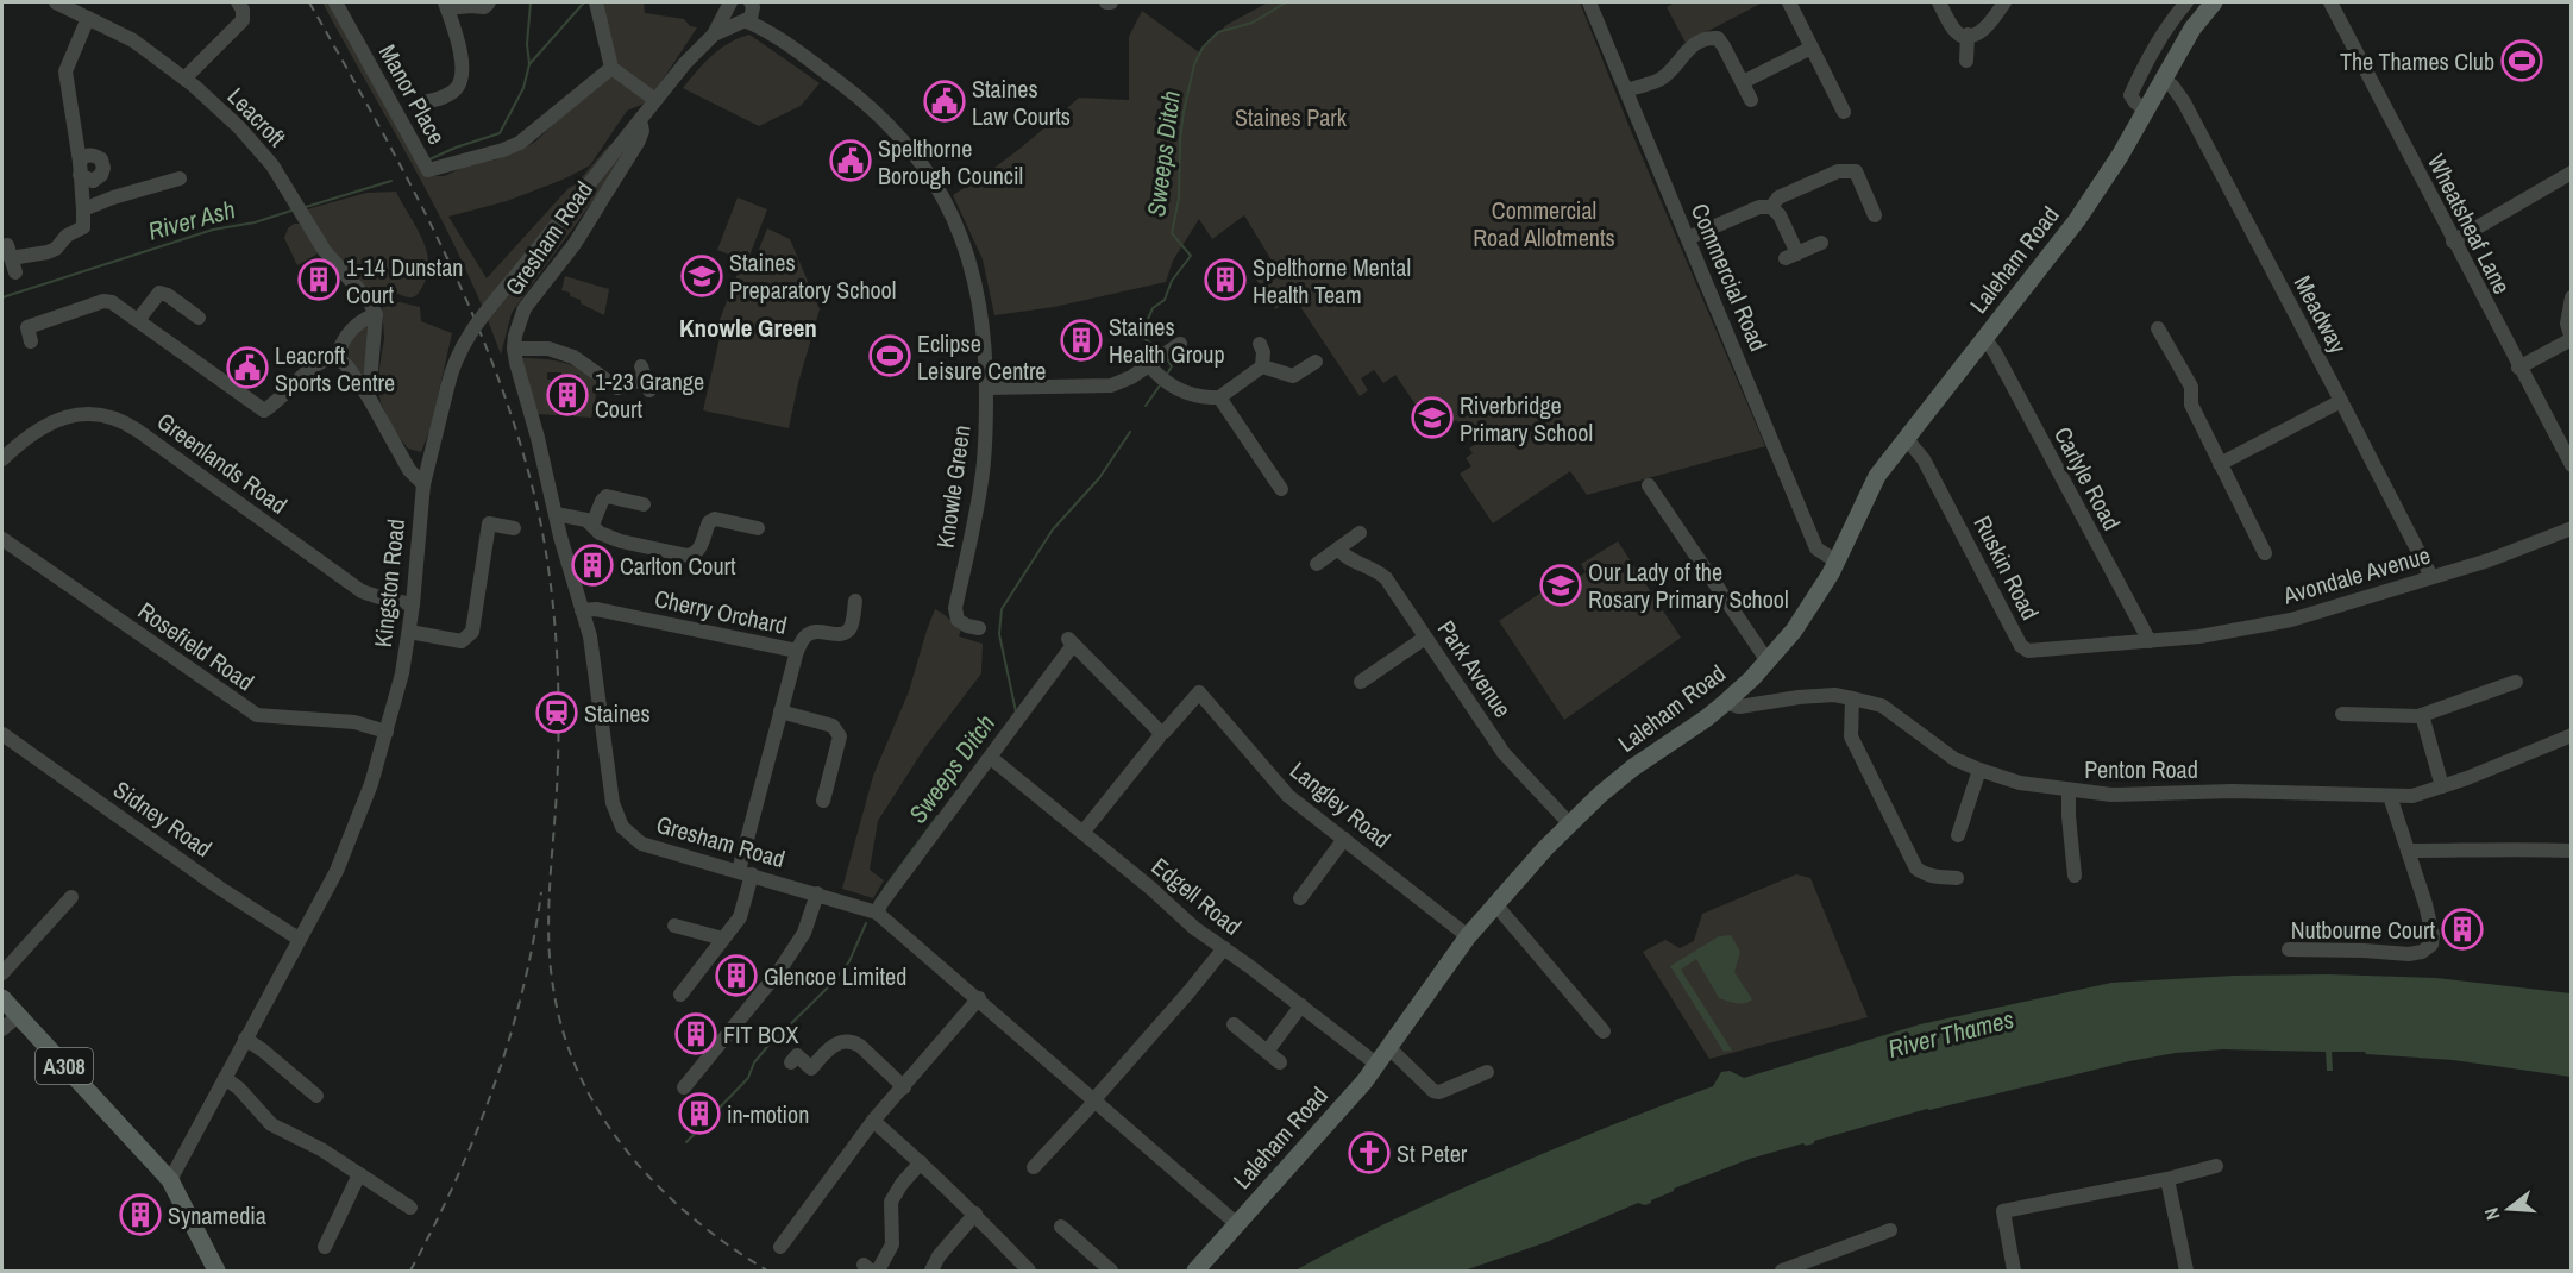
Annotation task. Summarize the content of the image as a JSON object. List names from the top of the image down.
{
  "streets": {
    "main road": ["Laleham Road", "A308"],
    "street": [
      "Manor Place",
      "Leacroft",
      "Wheatsheaf Lane",
      "Gresham Road",
      "Commercial Road",
      "Meadway",
      "Greenlands Road",
      "Carlyle Road",
      "Knowle Green",
      "Ruskin Road",
      "Avondale Avenue",
      "Kingston Road",
      "Cherry Orchard",
      "Rosefield Road",
      "Park Avenue",
      "Penton Road",
      "Langley Road",
      "Sidney Road",
      "Edgell Road"
    ]
  },
  "crossings": [
    ["Gresham Road", "Laleham Road"],
    ["Gresham Road", "Kingston Road"],
    ["Gresham Road", "Cherry Orchard"],
    ["Laleham Road", "Commercial Road"],
    ["Laleham Road", "Meadway"],
    ["Laleham Road", "Carlyle Road"],
    ["Laleham Road", "Ruskin Road"],
    ["Laleham Road", "Park Avenue"],
    ["Laleham Road", "Penton Road"],
    ["Laleham Road", "Langley Road"],
    ["Laleham Road", "Edgell Road"],
    ["Meadway", "Avondale Avenue"],
    ["Greenlands Road", "Kingston Road"],
    ["Carlyle Road", "Ruskin Road"],
    ["Carlyle Road", "Avondale Avenue"],
    ["Knowle Green", "Kingston Road"],
    ["Ruskin Road", "Avondale Avenue"],
    ["Kingston Road", "Rosefield Road"],
    ["Kingston Road", "Sidney Road"],
    ["Kingston Road", "A308"]
  ],
  "districts": ["Knowle Green"],
  "water": ["Sweeps Ditch", "River Ash", "River Thames"],
  "parks": ["Staines Park", "Commercial Road Allotments"],
  "places": {
    "sports": ["The Thames Club", "Eclipse Leisure Centre"],
    "public building": ["Staines Law Courts", "Spelthorne Borough Council", "Leacroft Sports Centre"],
    "school or university": ["Staines Preparatory School", "Riverbridge Primary School", "Our Lady of the Rosary Primary School"],
    "building": [
      "1-14 Dunstan Court",
      "Spelthorne Mental Health Team",
      "Staines Health Group",
      "1-23 Grange Court",
      "Carlton Court",
      "Nutbourne Court",
      "Glencoe Limited",
      "FIT BOX",
      "in-motion",
      "Synamedia"
    ],
    "station": ["Staines"],
    "church": ["St Peter"]
  },
  "north": "left"
}
